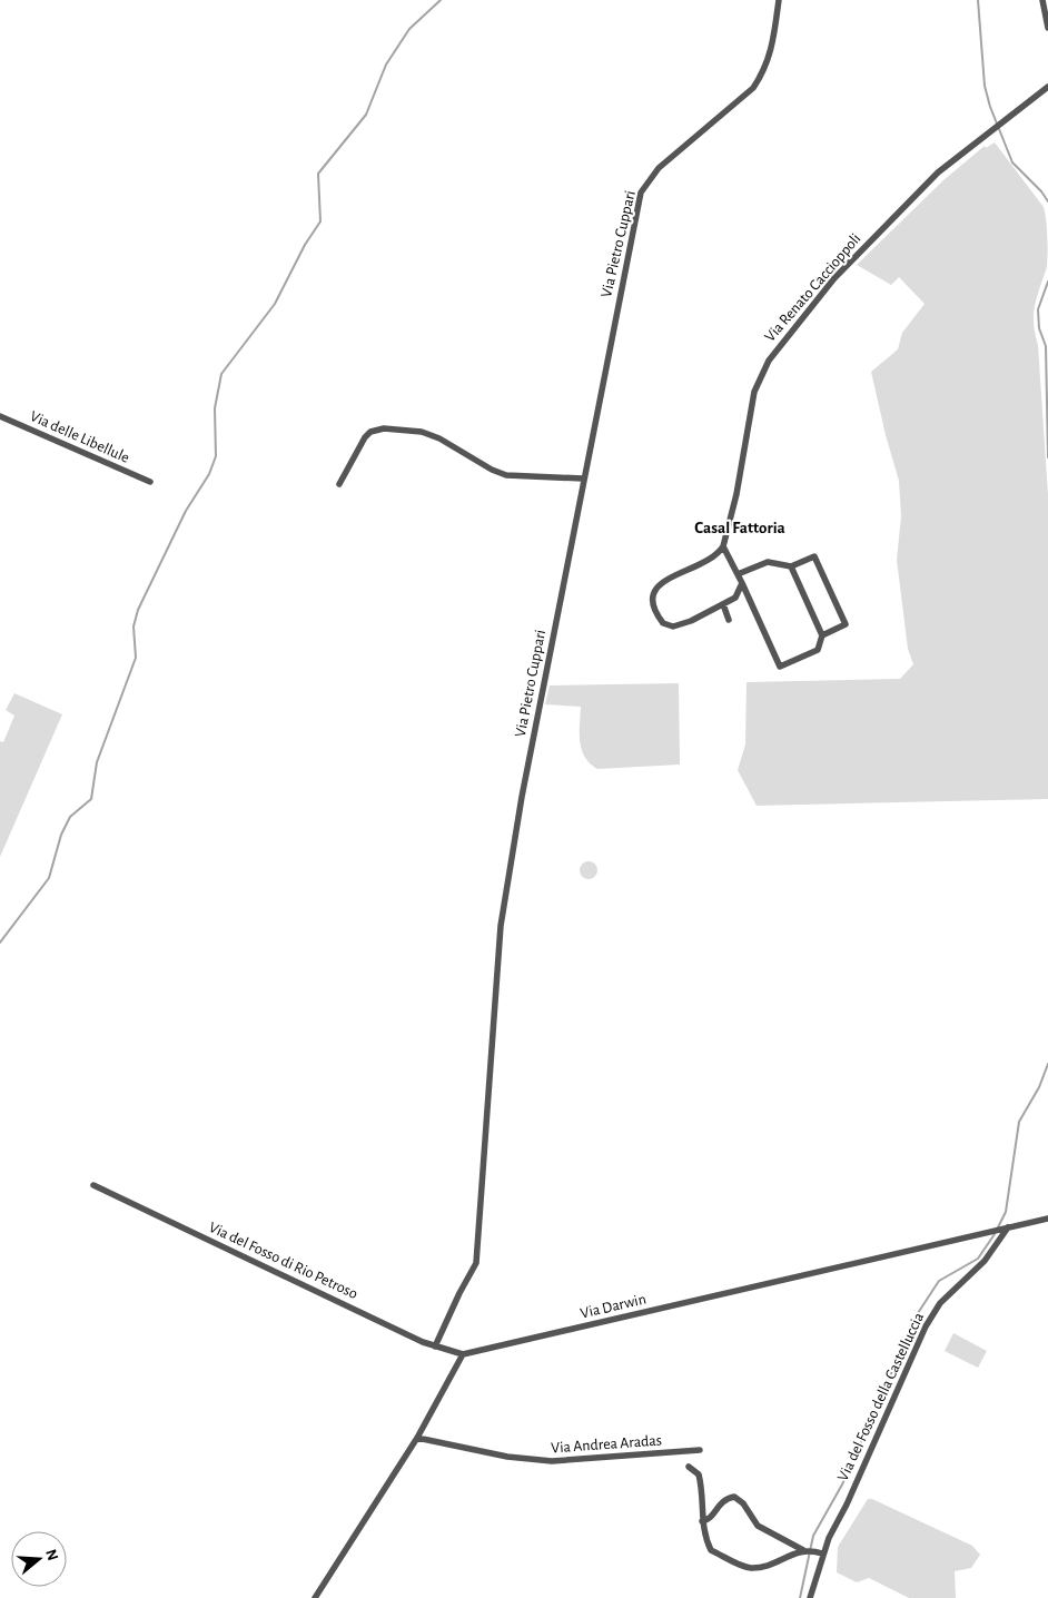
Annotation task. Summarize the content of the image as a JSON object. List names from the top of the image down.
{
  "streets": {
    "street": [
      "Via Pietro Cuppari",
      "Via Renato Caccioppoli",
      "Via delle Libellule",
      "Via del Fosso di Rio Petroso",
      "Via Darwin",
      "Via del Fosso della Castelluccia",
      "Via Andrea Aradas"
    ]
  },
  "crossings": [
    ["Via Pietro Cuppari", "Via del Fosso di Rio Petroso"],
    ["Via del Fosso di Rio Petroso", "Via Darwin"],
    ["Via Darwin", "Via del Fosso della Castelluccia"]
  ],
  "districts": ["Casal Fattoria"],
  "north": "right"
}
